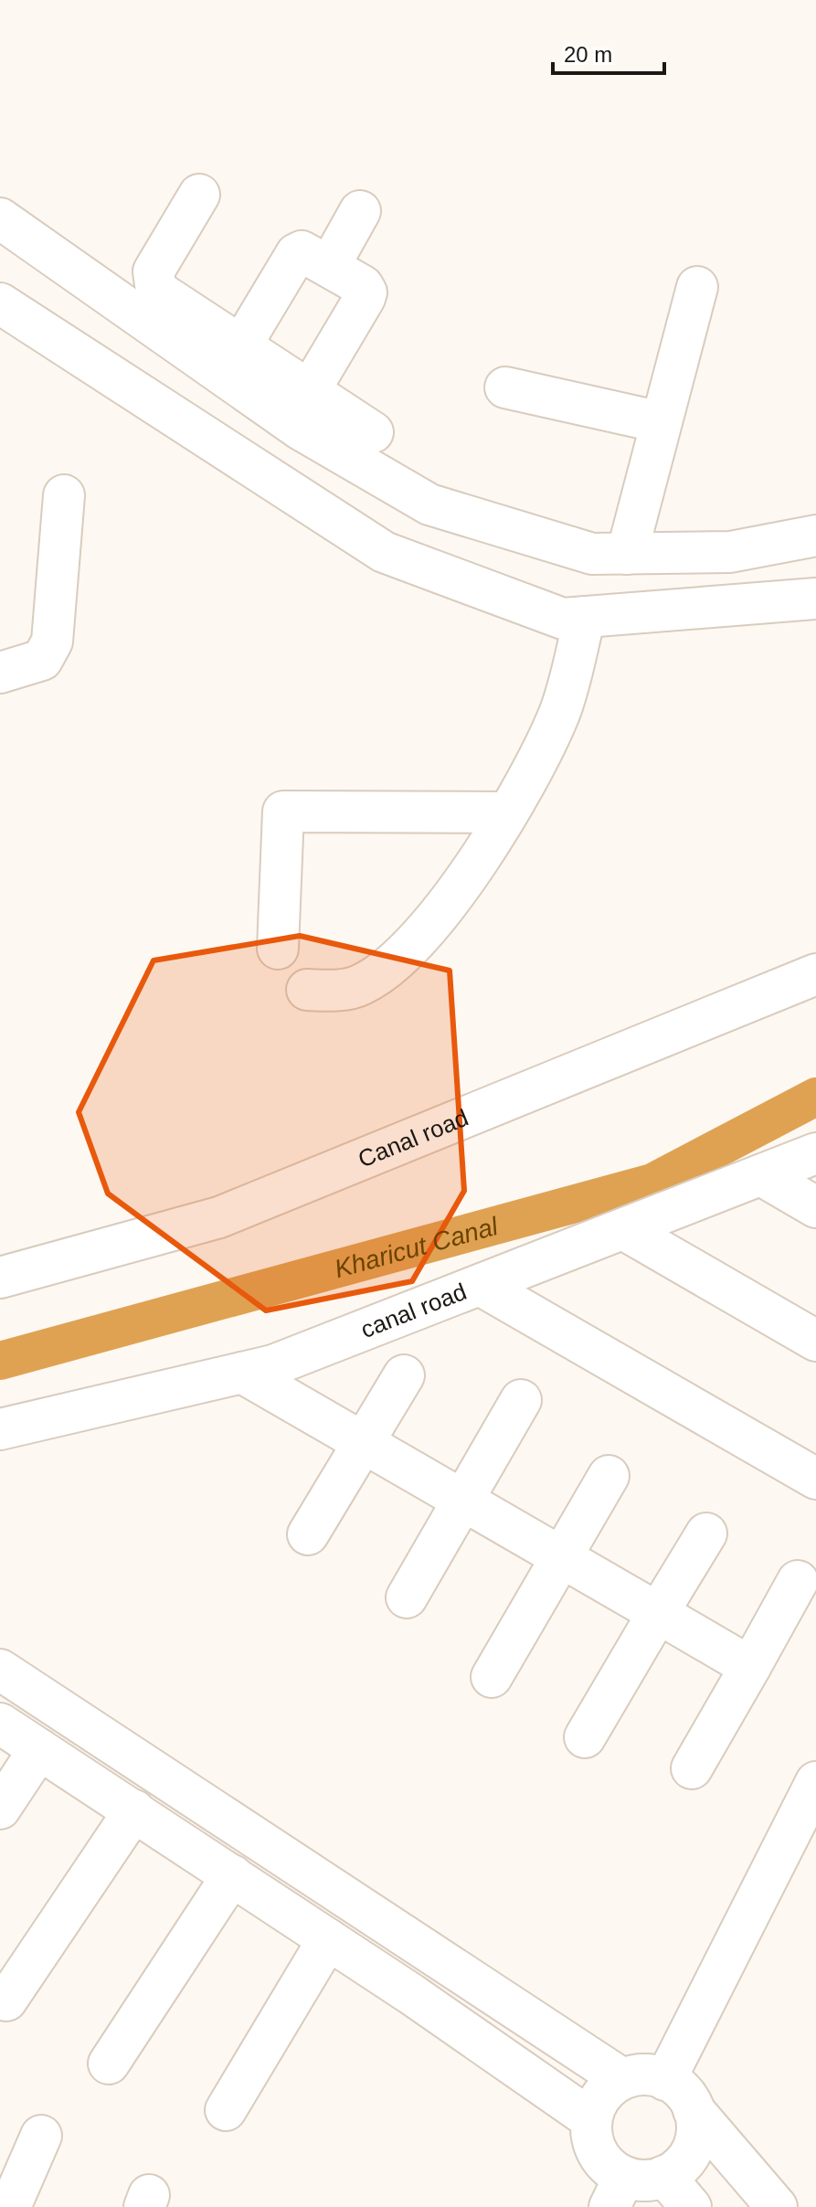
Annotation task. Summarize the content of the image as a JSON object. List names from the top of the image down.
{
  "streets": {
    "street": ["Canal road", "canal road"]
  },
  "water": ["Kharicut Canal"],
  "scale_bar": "20 m"
}
